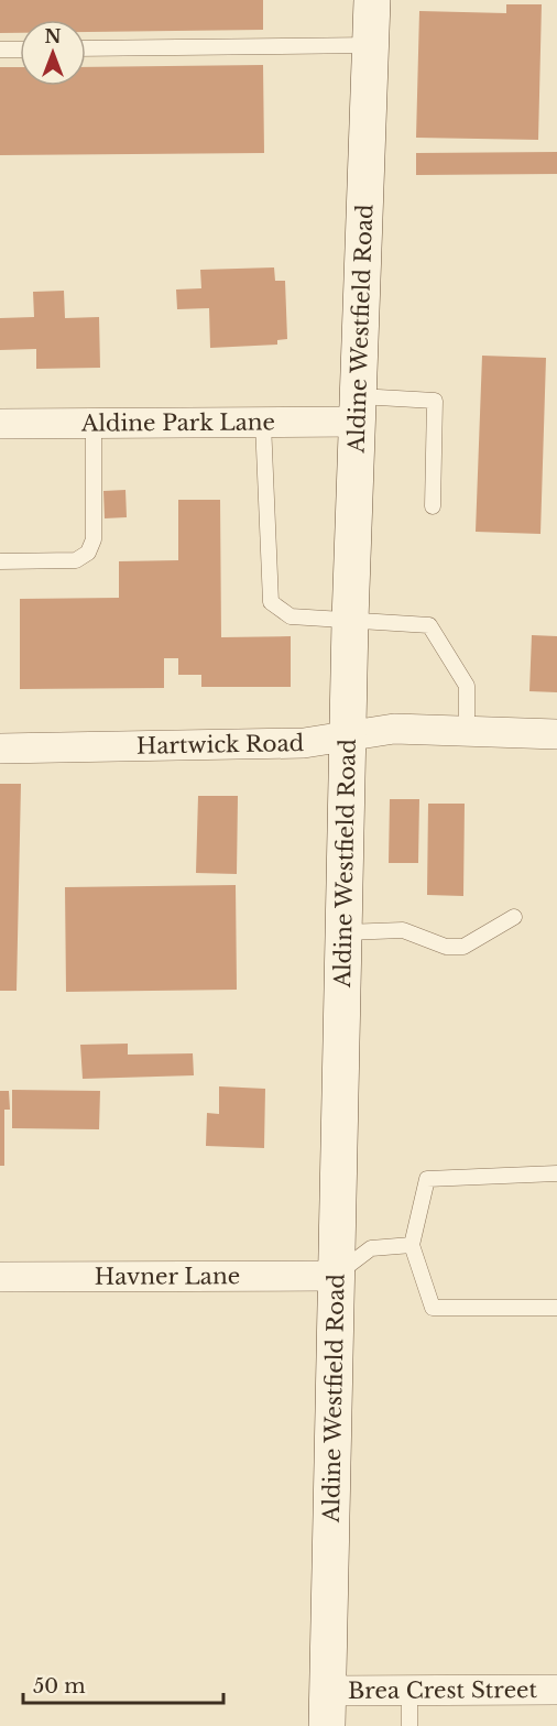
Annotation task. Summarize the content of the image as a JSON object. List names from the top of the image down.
{
  "streets": {
    "main road": ["Aldine Westfield Road"],
    "street": [
      "Aldine Park Lane",
      "Hartwick Road",
      "Havner Lane",
      "Brea Crest Street"
    ]
  },
  "crossings": [
    ["Aldine Westfield Road", "Aldine Park Lane"],
    ["Aldine Westfield Road", "Hartwick Road"],
    ["Aldine Westfield Road", "Havner Lane"],
    ["Aldine Westfield Road", "Brea Crest Street"]
  ],
  "scale_bar": "50 m",
  "north": "top"
}
